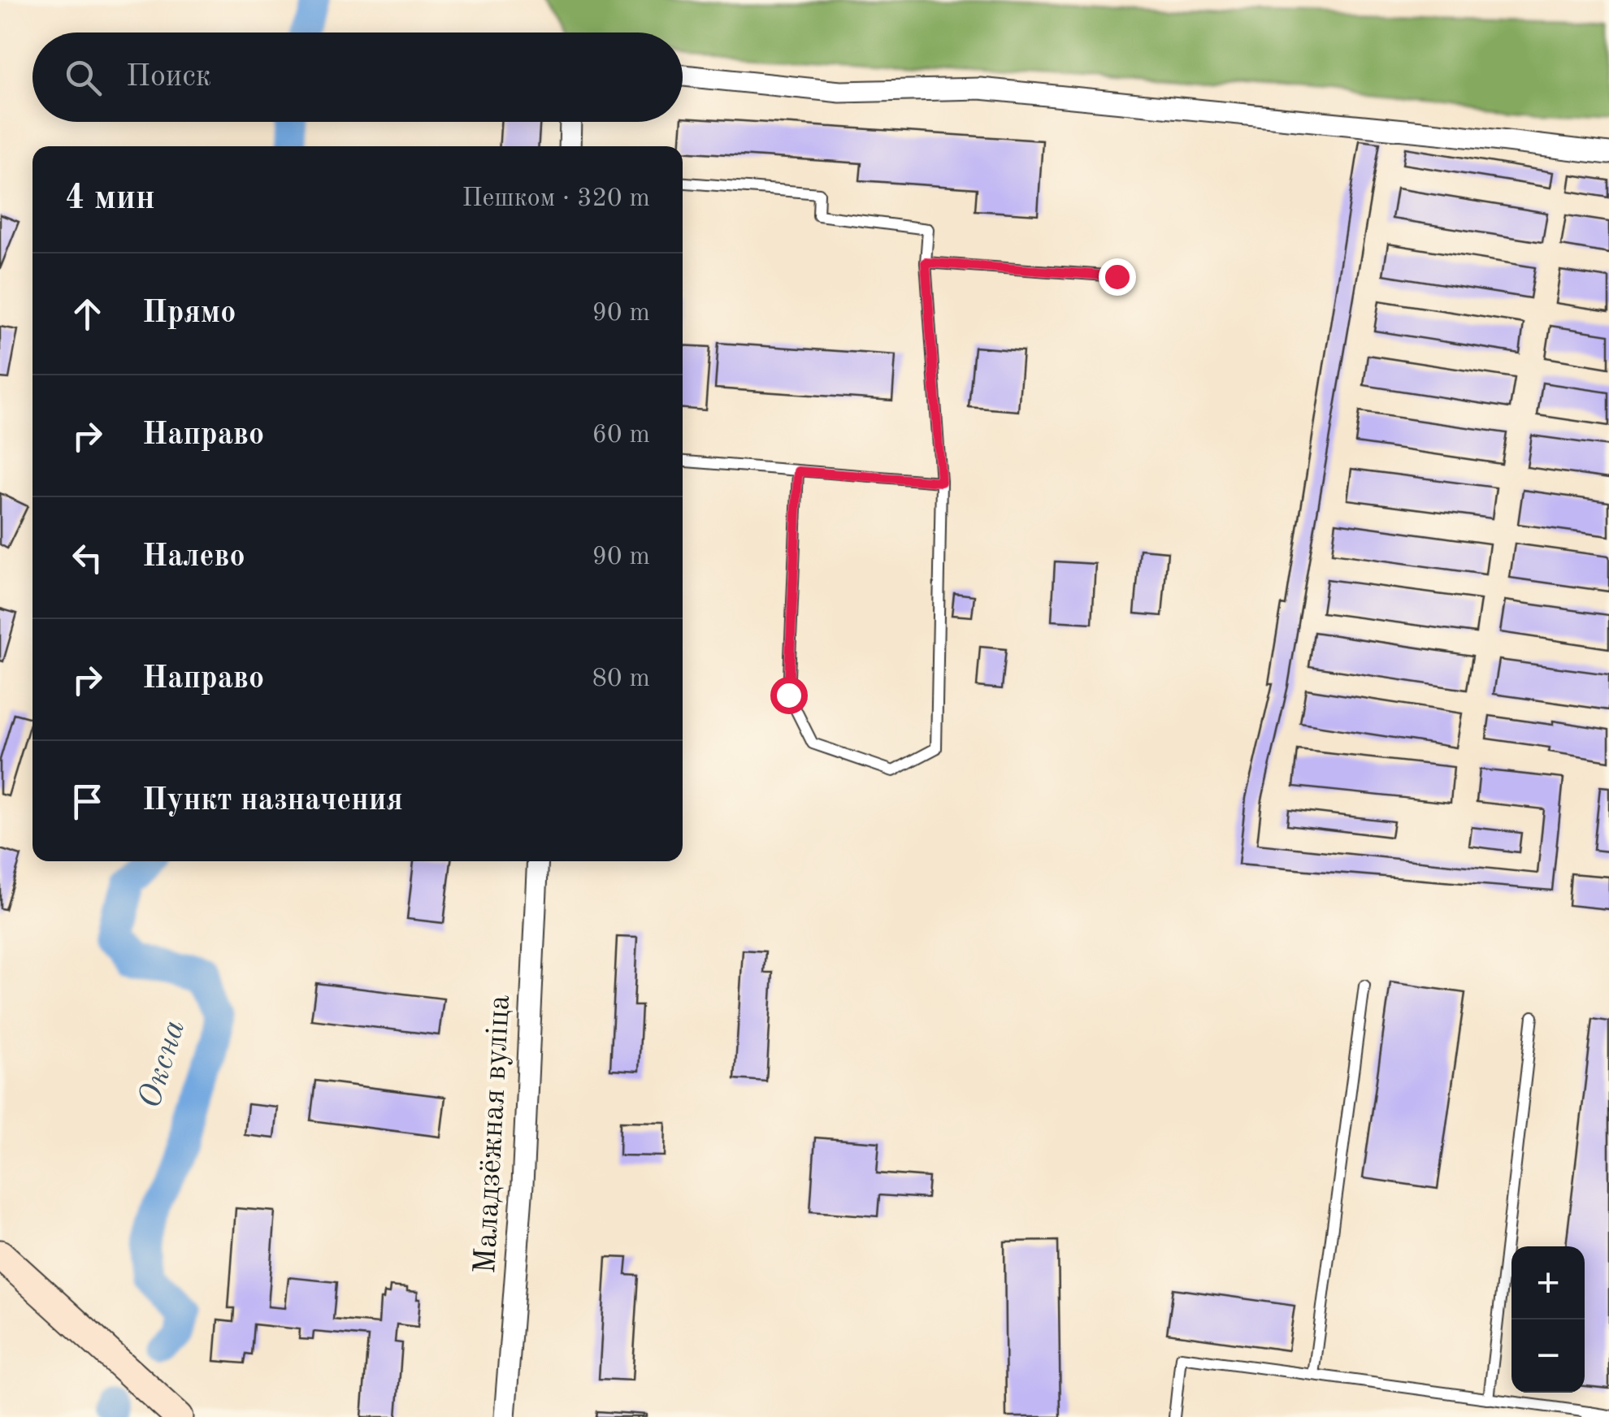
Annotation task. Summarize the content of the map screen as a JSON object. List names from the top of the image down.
{
  "streets": {
    "street": ["Маладзёжная вуліца"]
  },
  "water": ["Оксна"],
  "page": {
    "search": "Поиск",
    "heading": ["4 мин", "Пешком · 320 m"],
    "list": [
      ["Прямо", "90 m"],
      ["Направо", "60 m"],
      ["Налево", "90 m"],
      ["Направо", "80 m"],
      "Пункт назначения"
    ],
    "map_buttons": ["+", "−"]
  }
}
